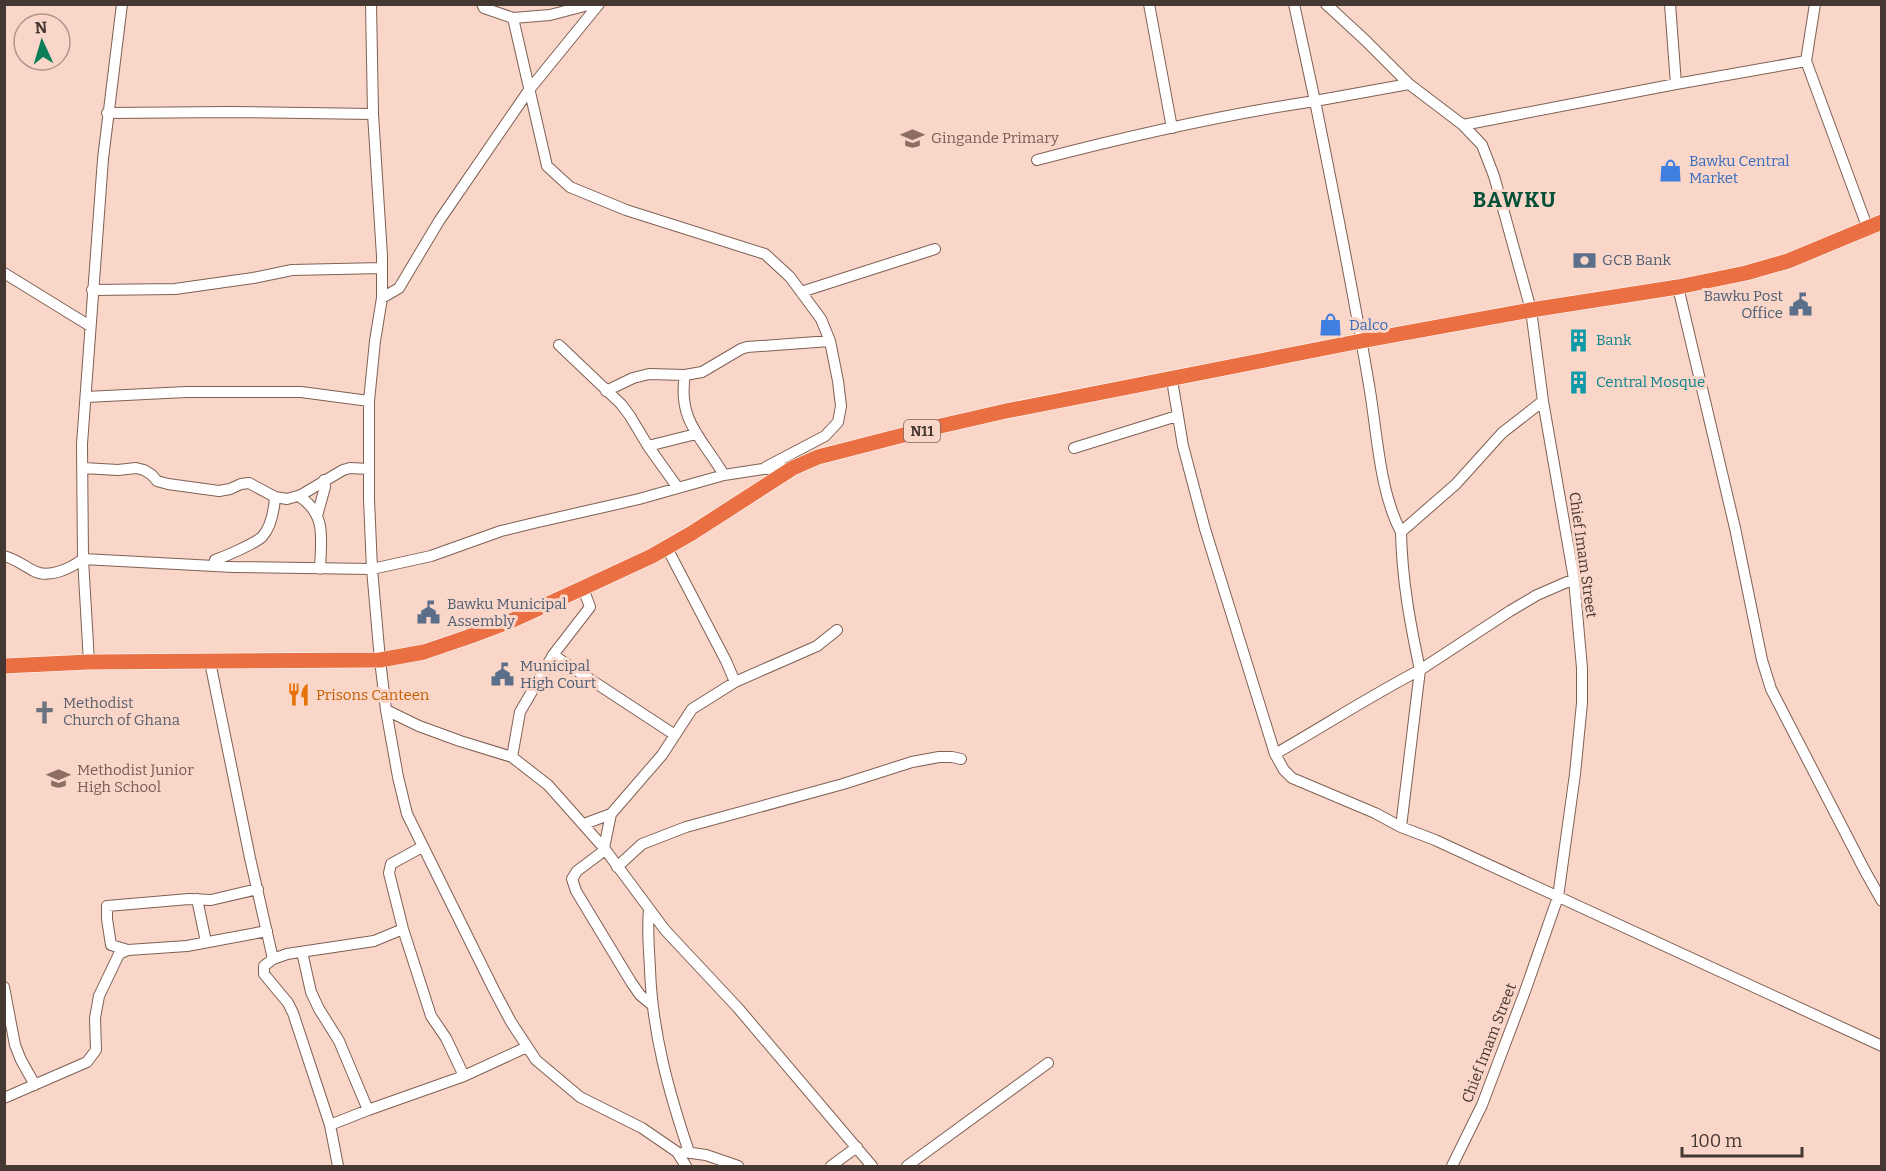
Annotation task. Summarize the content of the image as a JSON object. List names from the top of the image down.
{
  "streets": {
    "highway": ["N11"],
    "street": ["Chief Imam Street"]
  },
  "crossings": [
    ["N11", "Chief Imam Street"]
  ],
  "districts": ["BAWKU"],
  "places": {
    "school or university": ["Gingande Primary", "Methodist Junior High School"],
    "shop": ["Bawku Central Market", "Dalco"],
    "bank": ["GCB Bank"],
    "public building": ["Bawku Post Office", "Bawku Municipal Assembly", "Municipal High Court"],
    "building": ["Bank", "Central Mosque"],
    "restaurant": ["Prisons Canteen"],
    "church": ["Methodist Church of Ghana"]
  },
  "scale_bar": "100 m",
  "north": "top"
}
